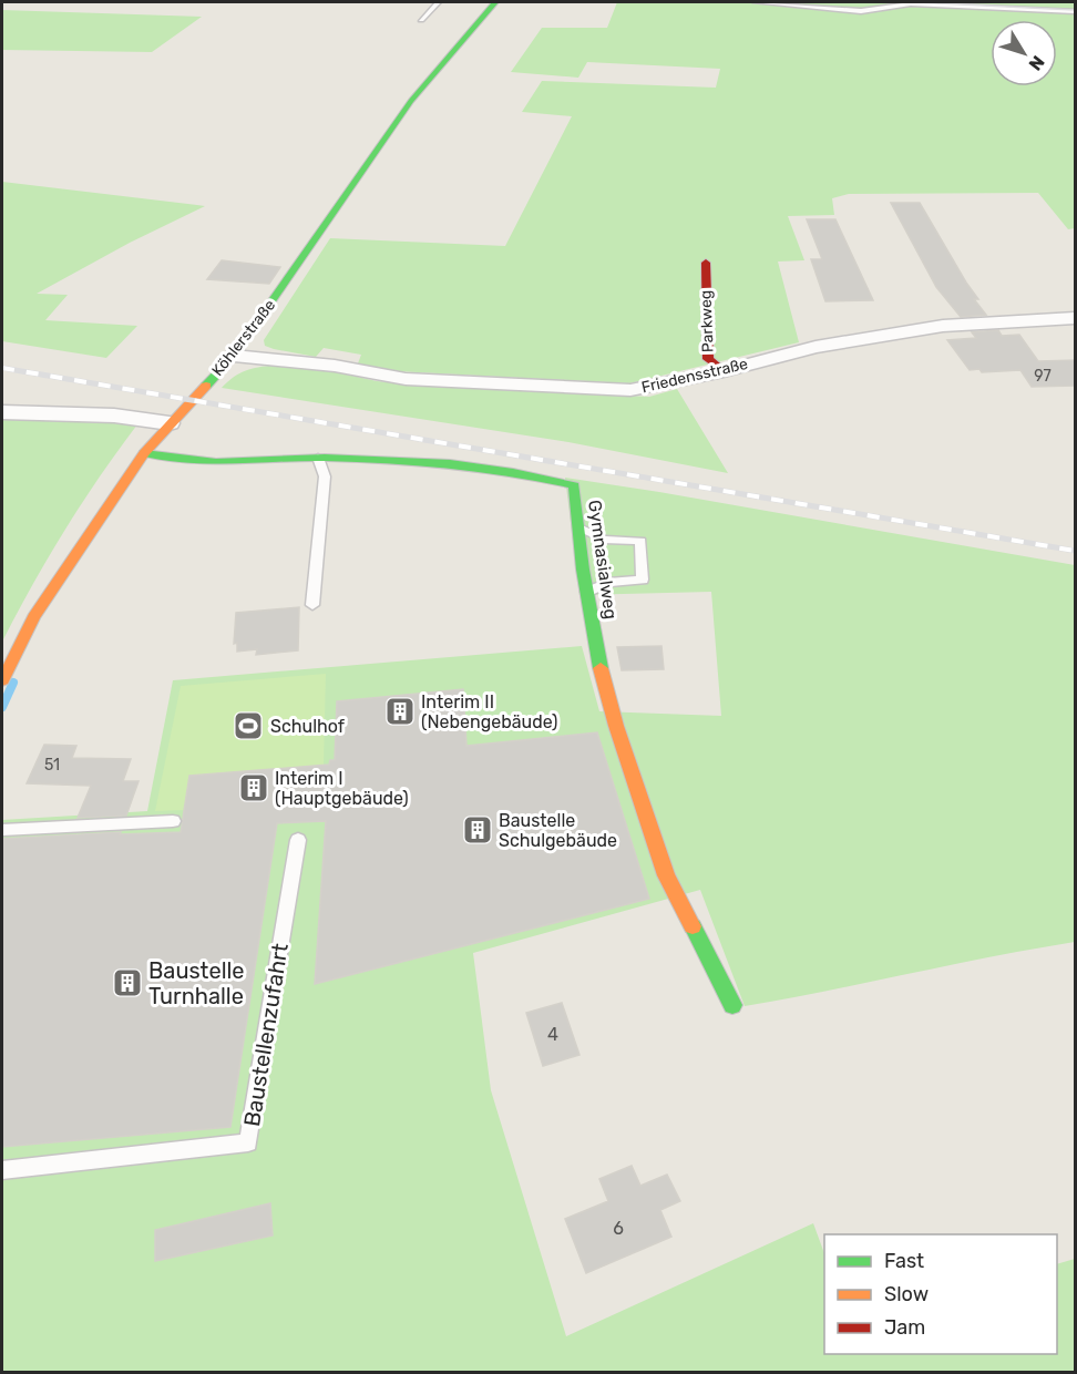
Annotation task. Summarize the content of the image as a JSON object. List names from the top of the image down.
{
  "streets": {
    "street": [
      "Parkweg",
      "Köhlerstraße",
      "Friedensstraße",
      "Gymnasialweg"
    ],
    "lane": ["Baustellenzufahrt"]
  },
  "crossings": [
    ["Parkweg", "Friedensstraße"],
    ["Köhlerstraße", "Friedensstraße"],
    ["Köhlerstraße", "Gymnasialweg"]
  ],
  "places": {
    "building": [
      "Interim II (Nebengebäude)",
      "Interim I (Hauptgebäude)",
      "Baustelle Schulgebäude",
      "Baustelle Turnhalle"
    ],
    "sports": ["Schulhof"]
  },
  "house_numbers": [
    "97",
    "51",
    "4",
    "6"
  ],
  "legend": ["Fast", "Slow", "Jam"],
  "north": "bottom right"
}
